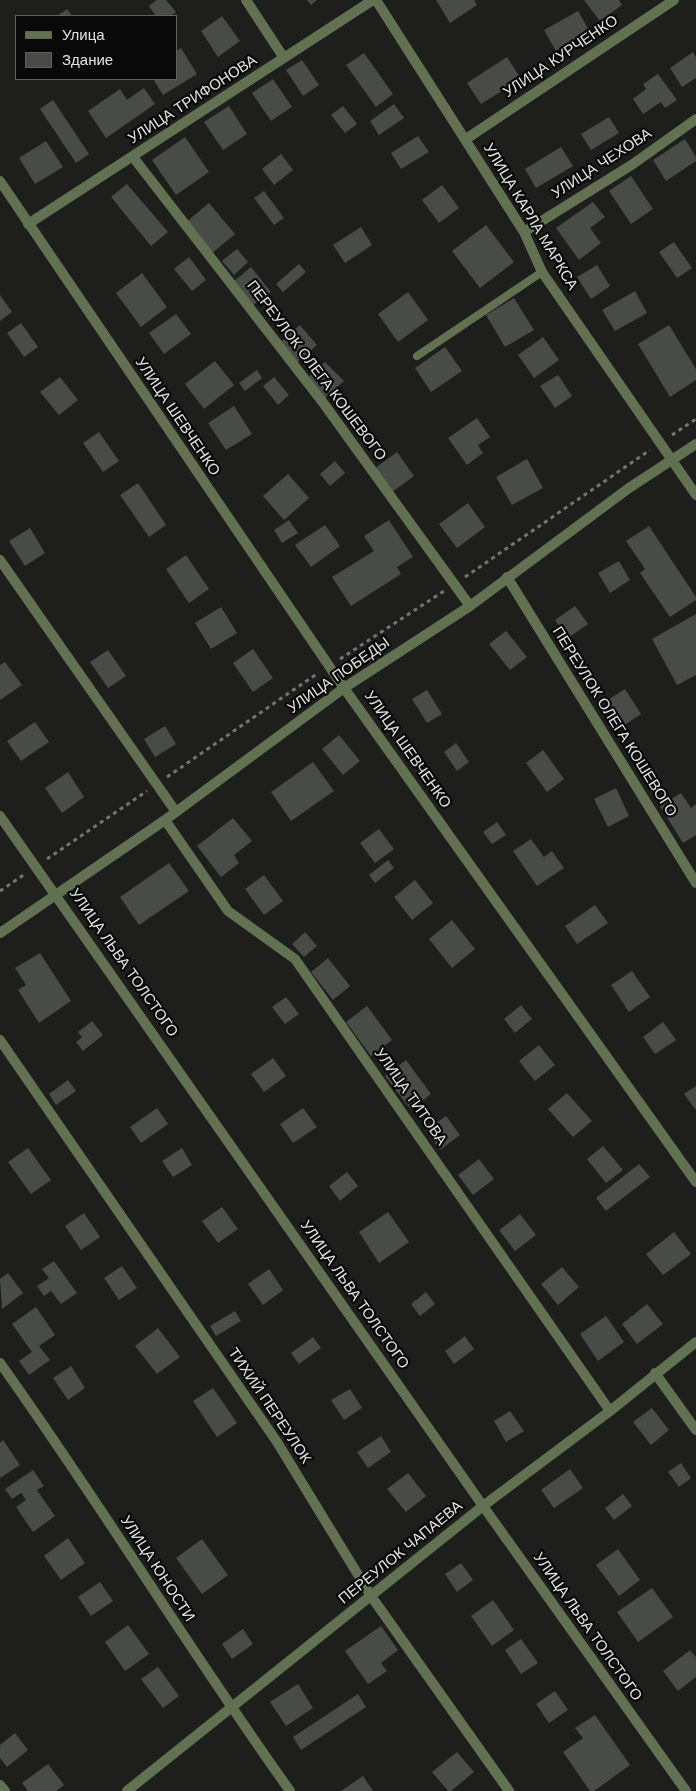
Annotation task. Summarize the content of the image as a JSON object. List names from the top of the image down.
{
  "streets": {
    "street": [
      "УЛИЦА КУРЧЕНКО",
      "УЛИЦА ТРИФОНОВА",
      "УЛИЦА ЧЕХОВА",
      "УЛИЦА КАРЛА МАРКСА",
      "ПЕРЕУЛОК ОЛЕГА КОШЕВОГО",
      "УЛИЦА ШЕВЧЕНКО",
      "УЛИЦА ПОБЕДЫ",
      "УЛИЦА ЛЬВА ТОЛСТОГО",
      "УЛИЦА ТИТОВА",
      "ТИХИЙ ПЕРЕУЛОК",
      "ПЕРЕУЛОК ЧАПАЕВА",
      "УЛИЦА ЮНОСТИ"
    ]
  },
  "crossings": [
    ["УЛИЦА КУРЧЕНКО", "УЛИЦА КАРЛА МАРКСА"],
    ["УЛИЦА ТРИФОНОВА", "УЛИЦА КАРЛА МАРКСА"],
    ["УЛИЦА ТРИФОНОВА", "ПЕРЕУЛОК ОЛЕГА КОШЕВОГО"],
    ["УЛИЦА ТРИФОНОВА", "УЛИЦА ШЕВЧЕНКО"],
    ["УЛИЦА ЧЕХОВА", "УЛИЦА КАРЛА МАРКСА"],
    ["УЛИЦА КАРЛА МАРКСА", "УЛИЦА ПОБЕДЫ"],
    ["ПЕРЕУЛОК ОЛЕГА КОШЕВОГО", "УЛИЦА ПОБЕДЫ"],
    ["УЛИЦА ШЕВЧЕНКО", "УЛИЦА ПОБЕДЫ"],
    ["УЛИЦА ПОБЕДЫ", "УЛИЦА ЛЬВА ТОЛСТОГО"],
    ["УЛИЦА ПОБЕДЫ", "УЛИЦА ТИТОВА"],
    ["УЛИЦА ЛЬВА ТОЛСТОГО", "ПЕРЕУЛОК ЧАПАЕВА"],
    ["УЛИЦА ТИТОВА", "ПЕРЕУЛОК ЧАПАЕВА"],
    ["ТИХИЙ ПЕРЕУЛОК", "ПЕРЕУЛОК ЧАПАЕВА"],
    ["ПЕРЕУЛОК ЧАПАЕВА", "УЛИЦА ЮНОСТИ"]
  ],
  "legend": ["Улица", "Здание"]
}
